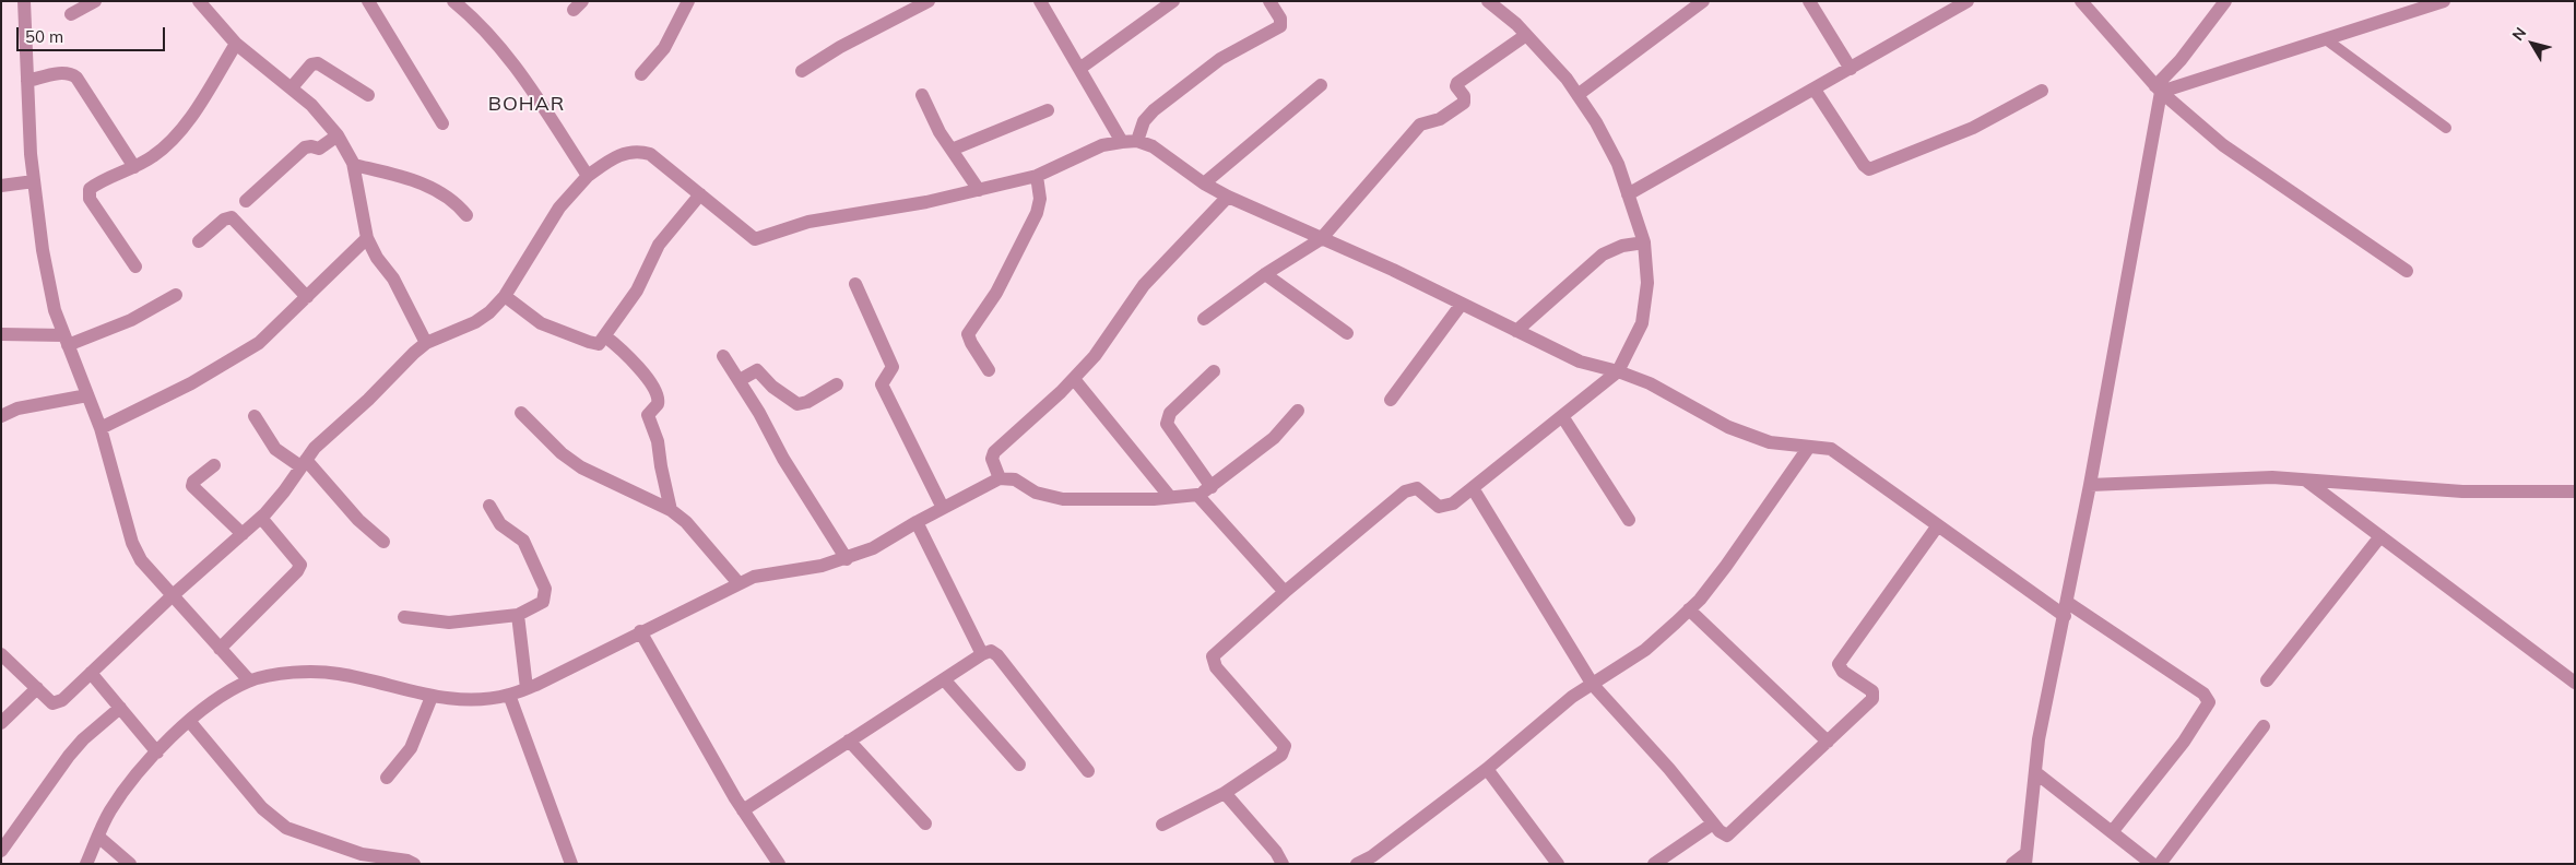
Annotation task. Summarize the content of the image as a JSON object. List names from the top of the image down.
{
  "districts": ["BOHAR"],
  "scale_bar": "50 m",
  "north": "top left"
}
